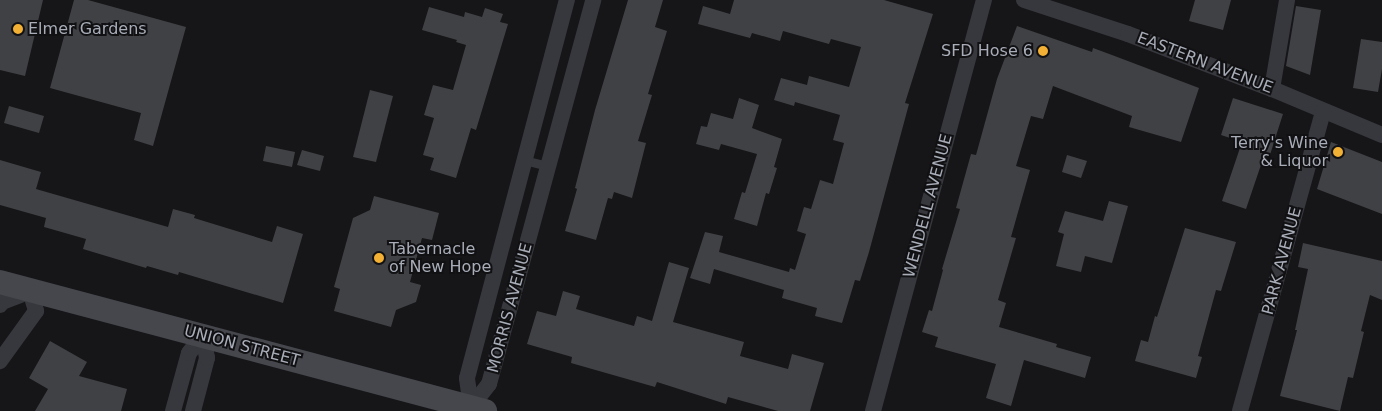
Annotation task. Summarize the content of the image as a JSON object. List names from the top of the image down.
{
  "streets": {
    "main road": ["UNION STREET"],
    "street": [
      "EASTERN AVENUE",
      "WENDELL AVENUE",
      "PARK AVENUE",
      "MORRIS AVENUE"
    ]
  },
  "crossings": [
    ["EASTERN AVENUE", "PARK AVENUE"],
    ["MORRIS AVENUE", "UNION STREET"]
  ],
  "places": [
    "Elmer Gardens",
    "SFD Hose 6",
    "Terry's Wine & Liquor",
    "Tabernacle of New Hope"
  ]
}
